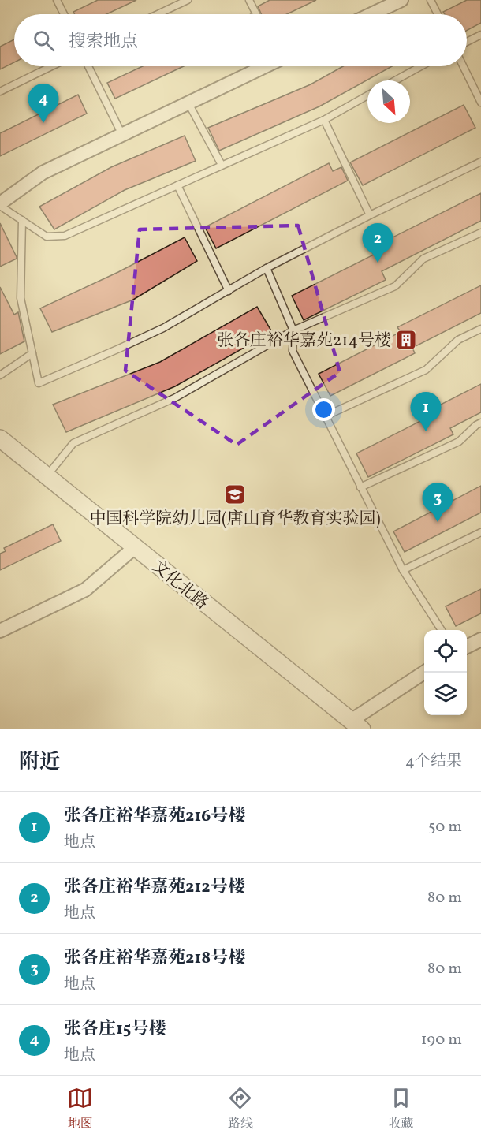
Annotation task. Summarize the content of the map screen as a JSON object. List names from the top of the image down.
{
  "streets": {
    "street": ["文化北路"]
  },
  "places": {
    "building": ["张各庄裕华嘉苑214号楼"],
    "school or university": ["中国科学院幼儿园(唐山育华教育实验园)"]
  },
  "north": "bottom right",
  "page": {
    "search": "搜索地点",
    "pins": [
      "4",
      "2",
      "1",
      "3"
    ],
    "heading": ["附近", "4个结果"],
    "list": [
      {
        "mark": "1",
        "name": "张各庄裕华嘉苑216号楼",
        "note": "地点",
        "value": "50 m"
      },
      {
        "mark": "2",
        "name": "张各庄裕华嘉苑212号楼",
        "note": "地点",
        "value": "80 m"
      },
      {
        "mark": "3",
        "name": "张各庄裕华嘉苑218号楼",
        "note": "地点",
        "value": "80 m"
      },
      {
        "mark": "4",
        "name": "张各庄15号楼",
        "note": "地点",
        "value": "190 m"
      }
    ],
    "nav": ["地图", "路线", "收藏"]
  }
}
